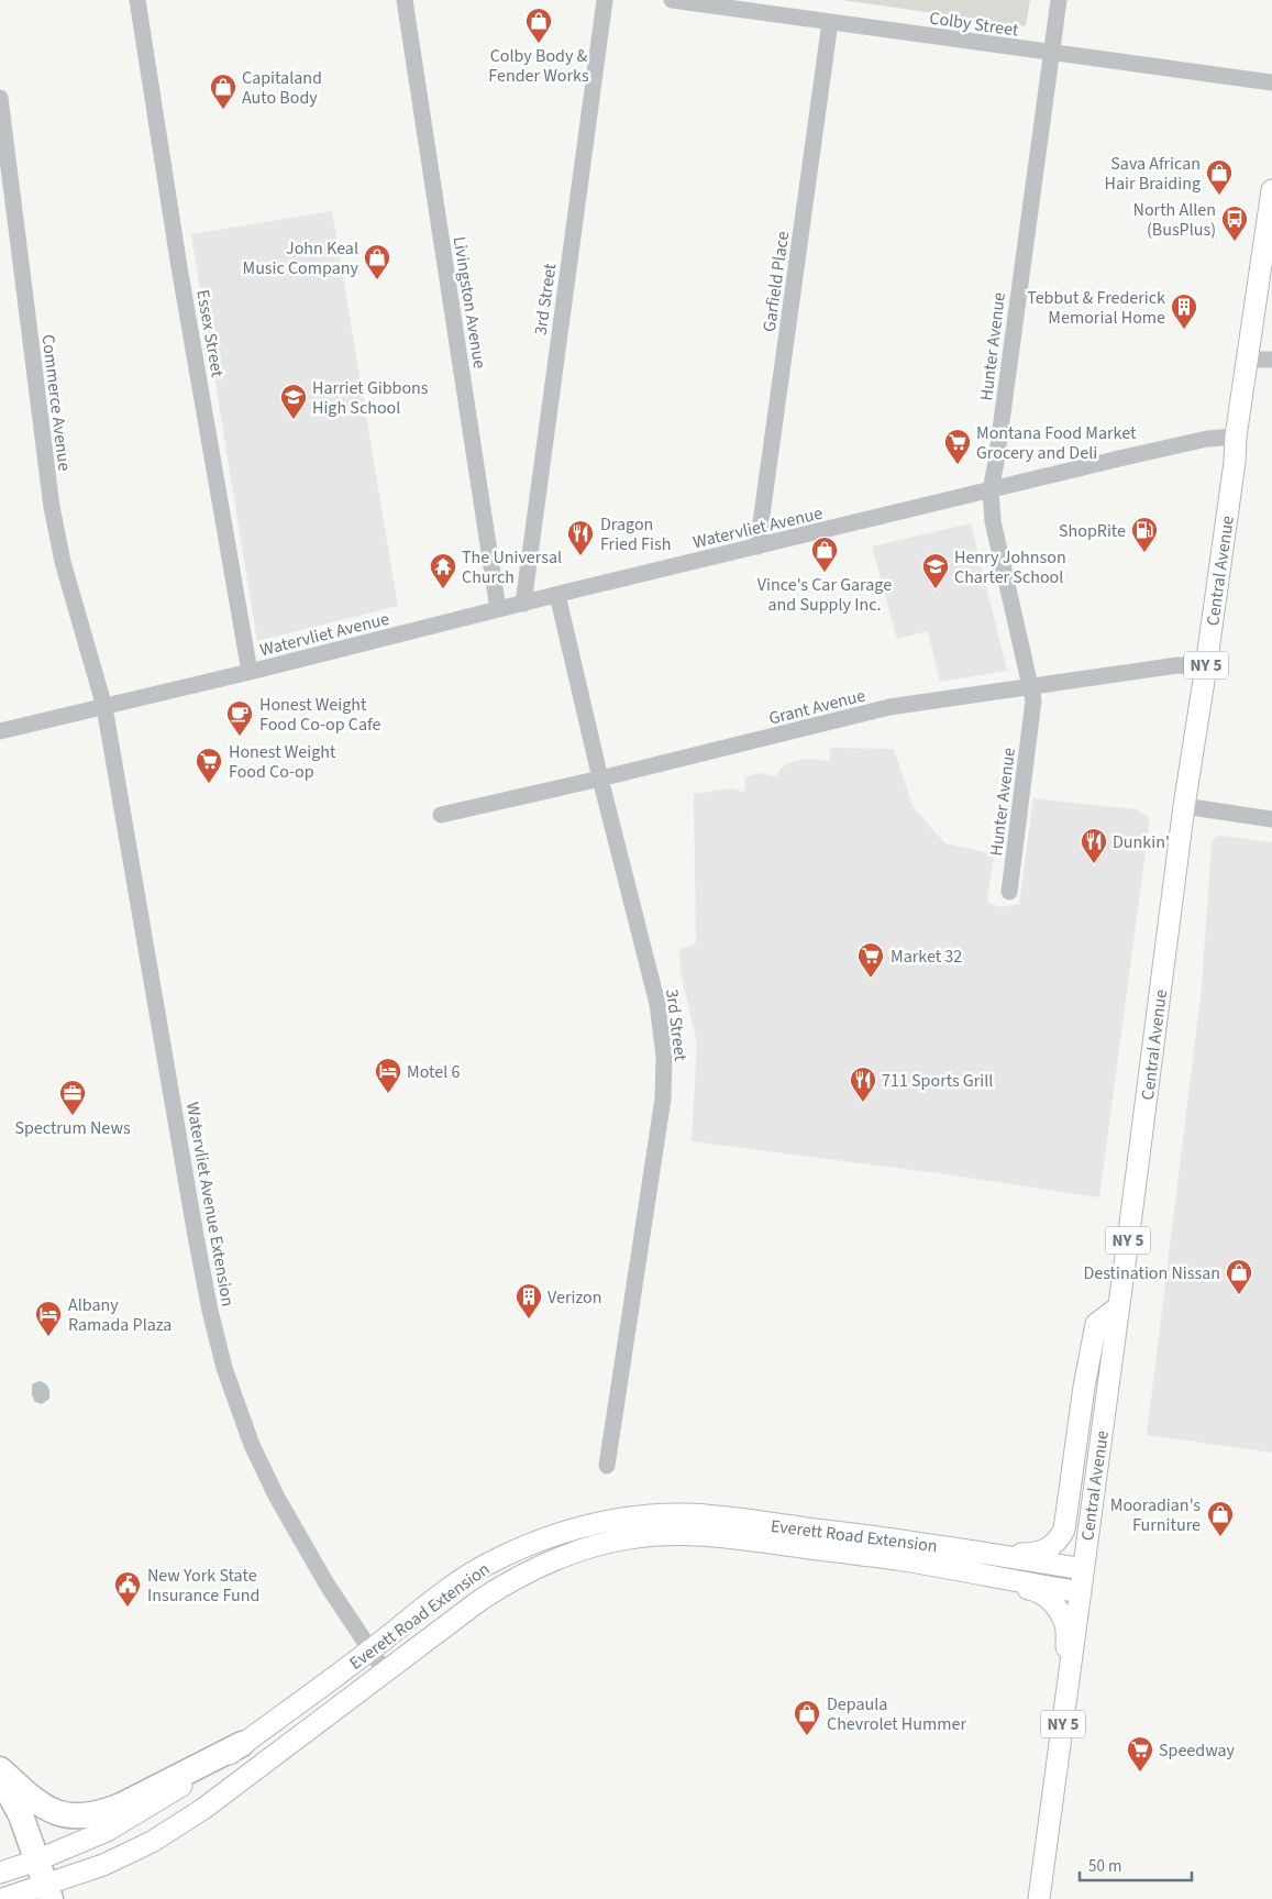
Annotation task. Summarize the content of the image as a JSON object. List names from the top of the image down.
{
  "streets": {
    "main road": ["Central Avenue", "NY 5", "Everett Road Extension"],
    "street": [
      "Colby Street",
      "Garfield Place",
      "3rd Street",
      "Livingston Avenue",
      "Essex Street",
      "Hunter Avenue",
      "Commerce Avenue",
      "Watervliet Avenue",
      "Grant Avenue",
      "Watervliet Avenue Extension"
    ]
  },
  "crossings": [
    ["Colby Street", "Garfield Place"],
    ["Colby Street", "Hunter Avenue"],
    ["Garfield Place", "Watervliet Avenue"],
    ["3rd Street", "Watervliet Avenue"],
    ["3rd Street", "Grant Avenue"],
    ["Livingston Avenue", "Watervliet Avenue"],
    ["Essex Street", "Watervliet Avenue"],
    ["Hunter Avenue", "Watervliet Avenue"],
    ["Hunter Avenue", "Grant Avenue"],
    ["Commerce Avenue", "Watervliet Avenue"],
    ["Commerce Avenue", "Watervliet Avenue Extension"],
    ["Watervliet Avenue", "Central Avenue"],
    ["Watervliet Avenue", "Watervliet Avenue Extension"],
    ["Central Avenue", "Grant Avenue"],
    ["Central Avenue", "Everett Road Extension"],
    ["Watervliet Avenue Extension", "Everett Road Extension"]
  ],
  "places": {
    "shop": [
      "Colby Body & Fender Works",
      "Capitaland Auto Body",
      "Sava African Hair Braiding",
      "John Keal Music Company",
      "Vince's Car Garage and Supply Inc.",
      "Destination Nissan",
      "Mooradian's Furniture",
      "Depaula Chevrolet Hummer"
    ],
    "bus stop": ["North Allen (BusPlus)"],
    "building": ["Tebbut & Frederick Memorial Home", "Verizon"],
    "school or university": ["Harriet Gibbons High School", "Henry Johnson Charter School"],
    "supermarket": [
      "Montana Food Market Grocery and Deli",
      "Honest Weight Food Co-op",
      "Market 32",
      "Speedway"
    ],
    "fuel station": ["ShopRite"],
    "restaurant": ["Dragon Fried Fish", "Dunkin'", "711 Sports Grill"],
    "temple": ["The Universal Church"],
    "cafe": ["Honest Weight Food Co-op Cafe"],
    "hotel": ["Motel 6", "Albany Ramada Plaza"],
    "office": ["Spectrum News"],
    "public building": ["New York State Insurance Fund"]
  },
  "scale_bar": "50 m"
}
